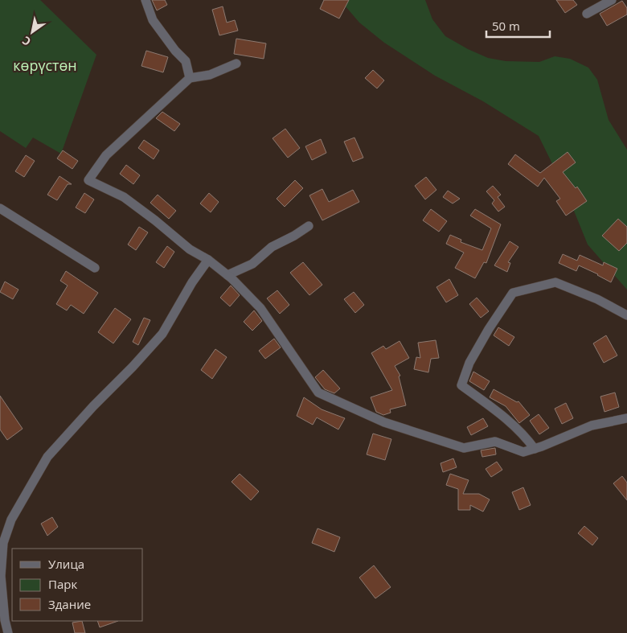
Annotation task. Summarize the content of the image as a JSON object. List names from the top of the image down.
{
  "parks": ["көрүстөн"],
  "legend": ["Улица", "Парк", "Здание"],
  "scale_bar": "50 m",
  "north": "bottom left"
}
